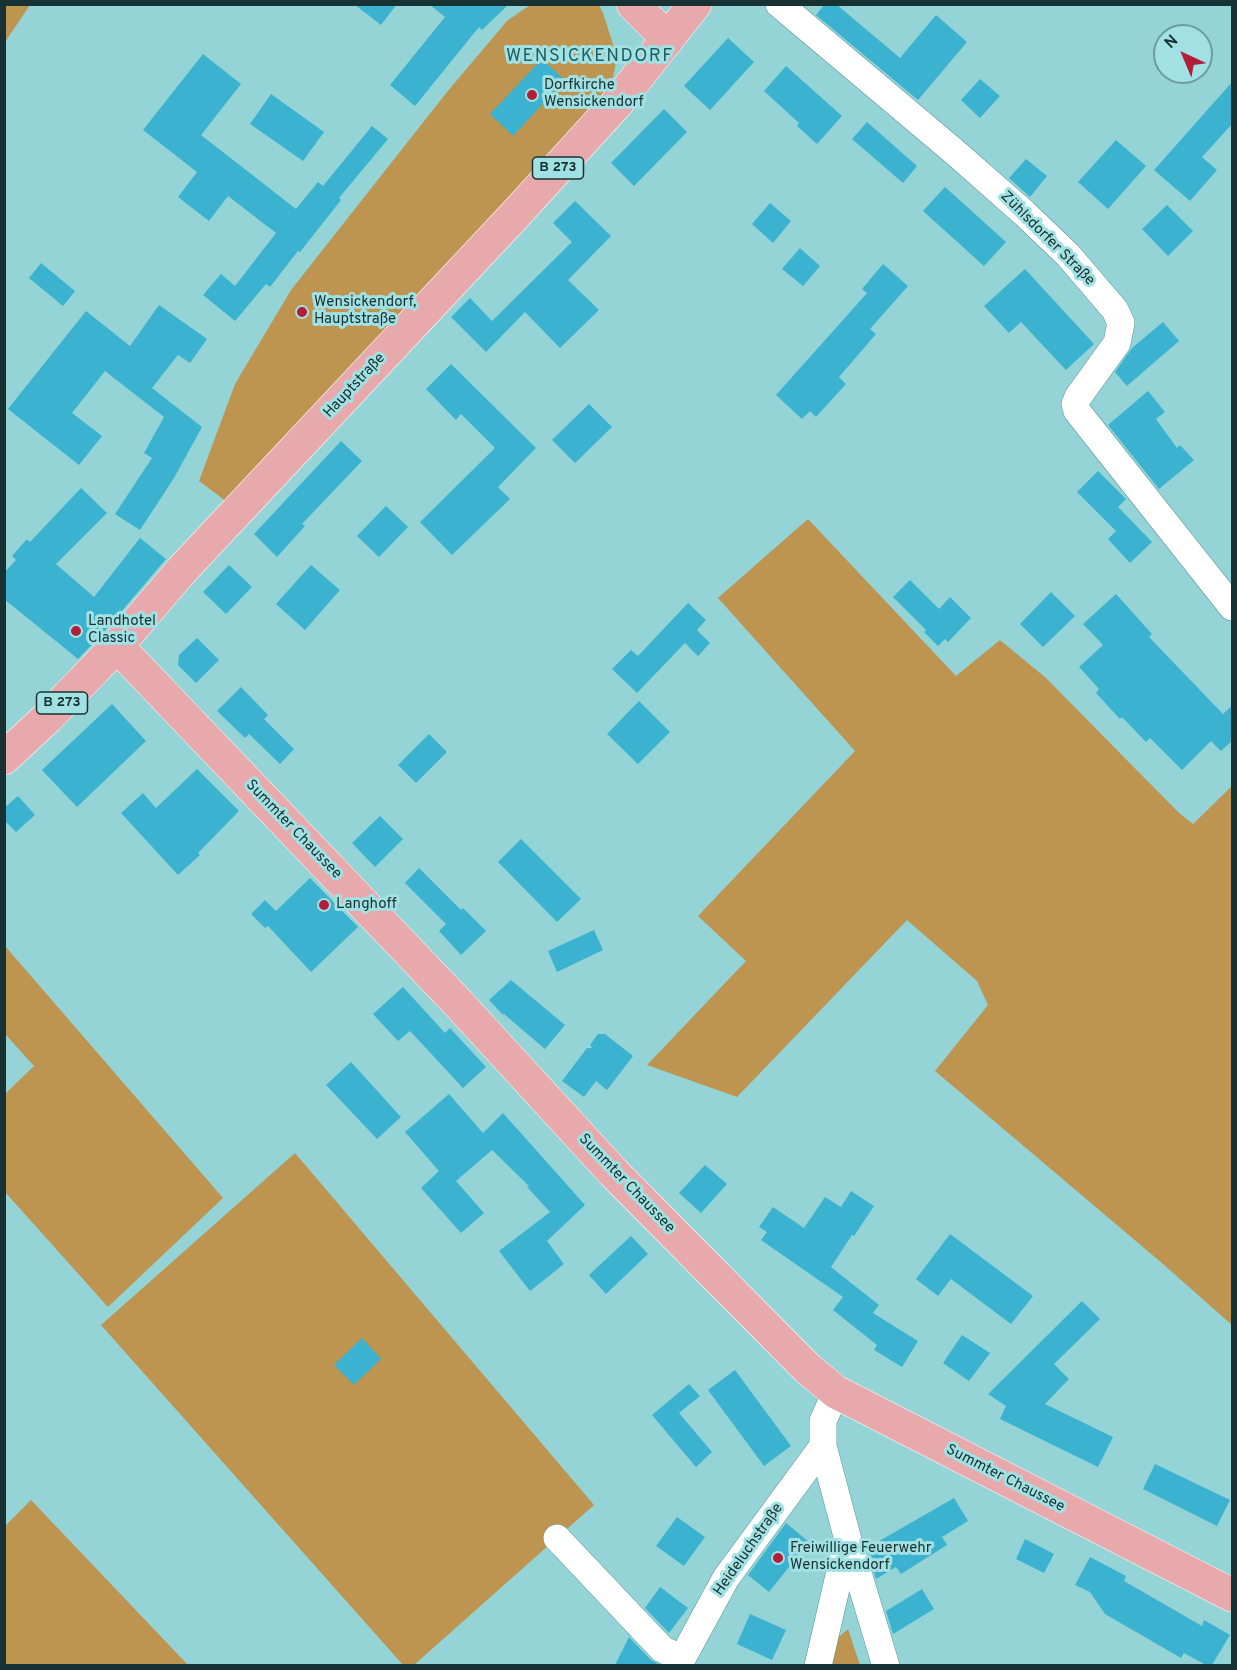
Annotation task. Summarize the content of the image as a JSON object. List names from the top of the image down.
{
  "streets": {
    "main road": ["B 273", "Hauptstraße", "Summter Chaussee"],
    "street": ["Zühlsdorfer Straße", "Heideluchstraße"]
  },
  "crossings": [
    ["Hauptstraße", "Summter Chaussee"]
  ],
  "districts": ["WENSICKENDORF"],
  "places": [
    "Dorfkirche Wensickendorf",
    "Wensickendorf, Hauptstraße",
    "Landhotel Classic",
    "Langhoff",
    "Freiwillige Feuerwehr Wensickendorf"
  ],
  "north": "top left"
}
